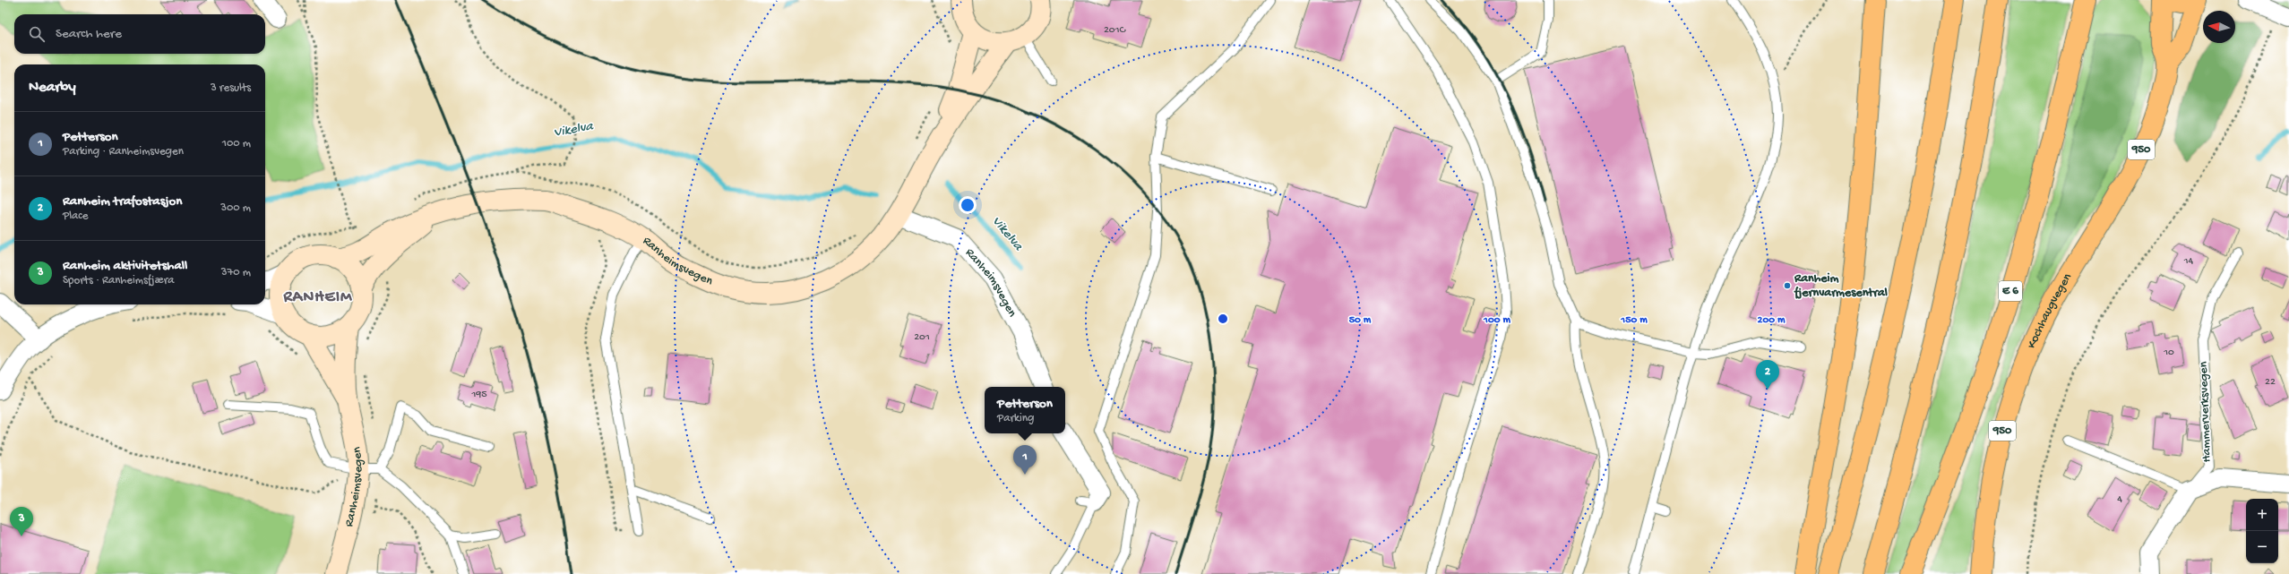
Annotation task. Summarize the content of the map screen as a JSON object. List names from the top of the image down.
{
  "streets": {
    "main road": ["950", "E 6", "Kochhaugvegen"],
    "street": ["Ranheimsvegen", "Hammerverksvegen"]
  },
  "districts": ["RANHEIM"],
  "water": ["Vikelva"],
  "places": ["Ranheim fjernvarmesentral"],
  "house_numbers": [
    "201C",
    "14",
    "201",
    "10",
    "22",
    "195",
    "4"
  ],
  "north": "left",
  "page": {
    "search": "Search here",
    "heading": ["Nearby", "3 results"],
    "list": [
      {
        "mark": "1",
        "name": "Petterson",
        "note": "Parking · Ranheimsvegen",
        "value": "100 m"
      },
      {
        "mark": "2",
        "name": "Ranheim trafostasjon",
        "note": "Place",
        "value": "300 m"
      },
      {
        "mark": "3",
        "name": "Ranheim aktivitetshall",
        "note": "Sports · Ranheimsfjæra",
        "value": "370 m"
      }
    ],
    "pins": ["2", "1", "3"],
    "popup": ["Petterson", "Parking"],
    "map_buttons": ["+", "−"]
  },
  "rings": [
    "50 m",
    "100 m",
    "150 m",
    "200 m"
  ]
}
